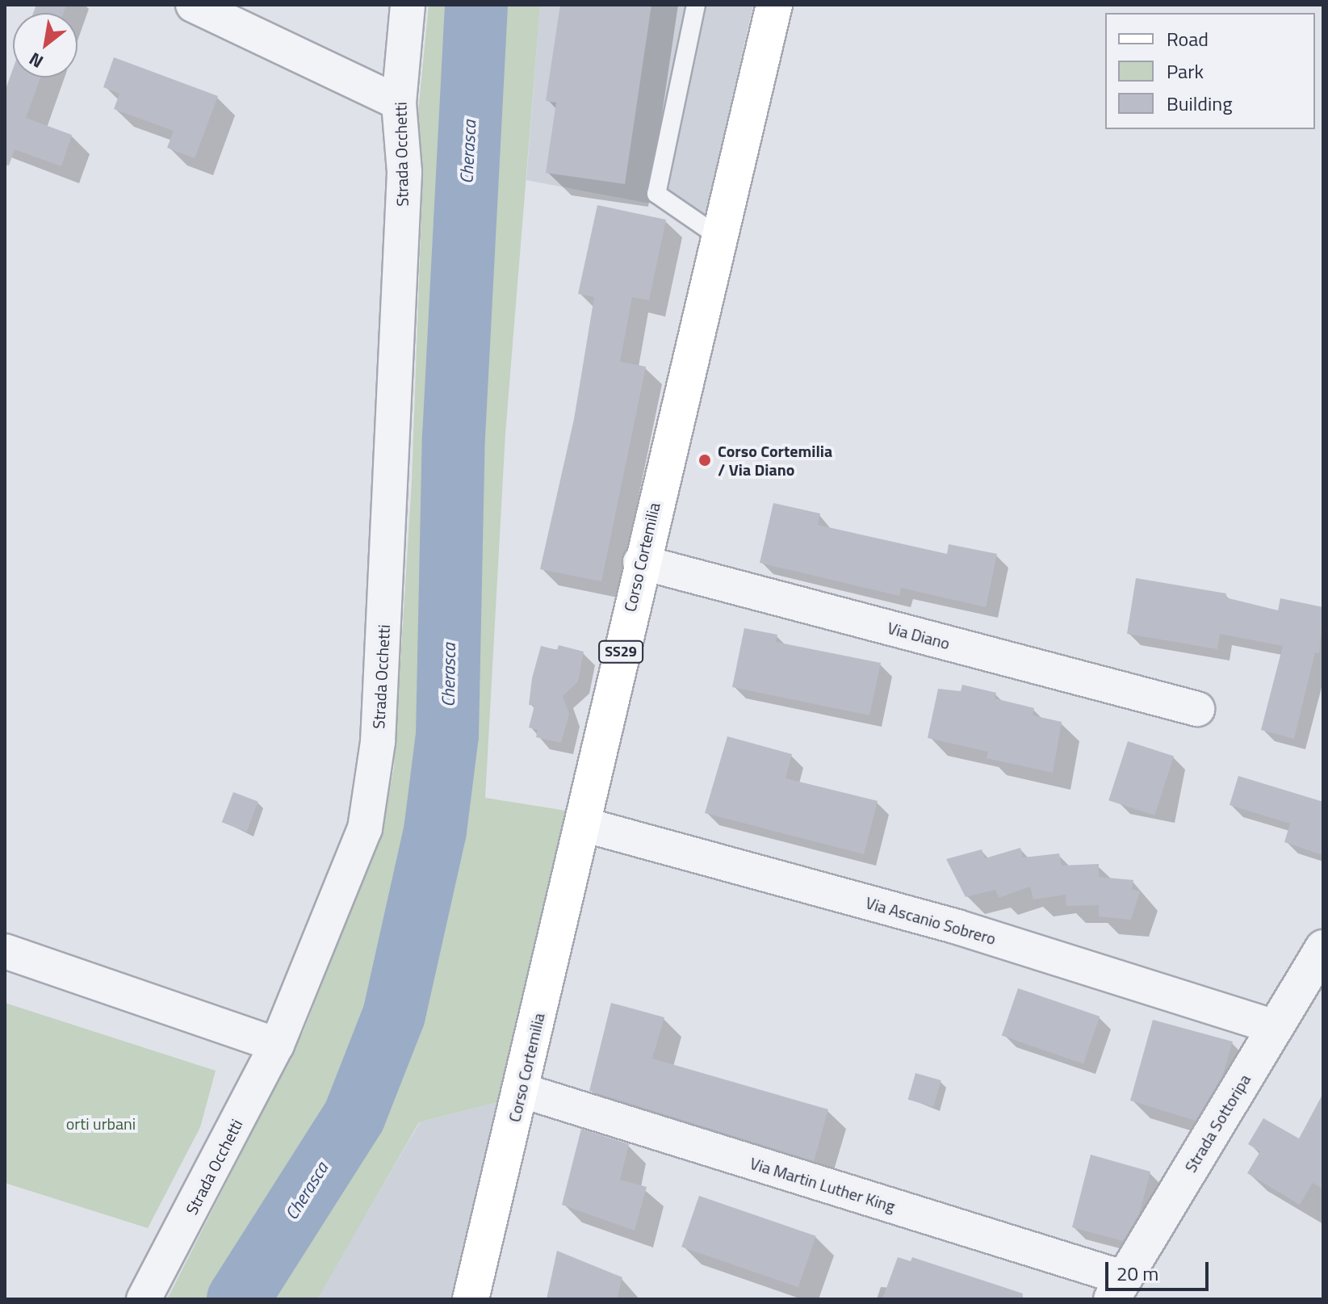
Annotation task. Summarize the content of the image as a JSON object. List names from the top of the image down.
{
  "streets": {
    "main road": ["Corso Cortemilia", "SS29"],
    "street": [
      "Strada Occhetti",
      "Via Diano",
      "Via Ascanio Sobrero",
      "Strada Sottoripa",
      "Via Martin Luther King"
    ]
  },
  "crossings": [
    ["Corso Cortemilia", "Via Diano"],
    ["Corso Cortemilia", "Via Ascanio Sobrero"],
    ["Corso Cortemilia", "Via Martin Luther King"],
    ["Via Ascanio Sobrero", "Strada Sottoripa"],
    ["Strada Sottoripa", "Via Martin Luther King"]
  ],
  "water": ["Cherasca"],
  "parks": ["orti urbani"],
  "places": ["Corso Cortemilia / Via Diano"],
  "legend": ["Road", "Park", "Building"],
  "scale_bar": "20 m",
  "north": "bottom left"
}
